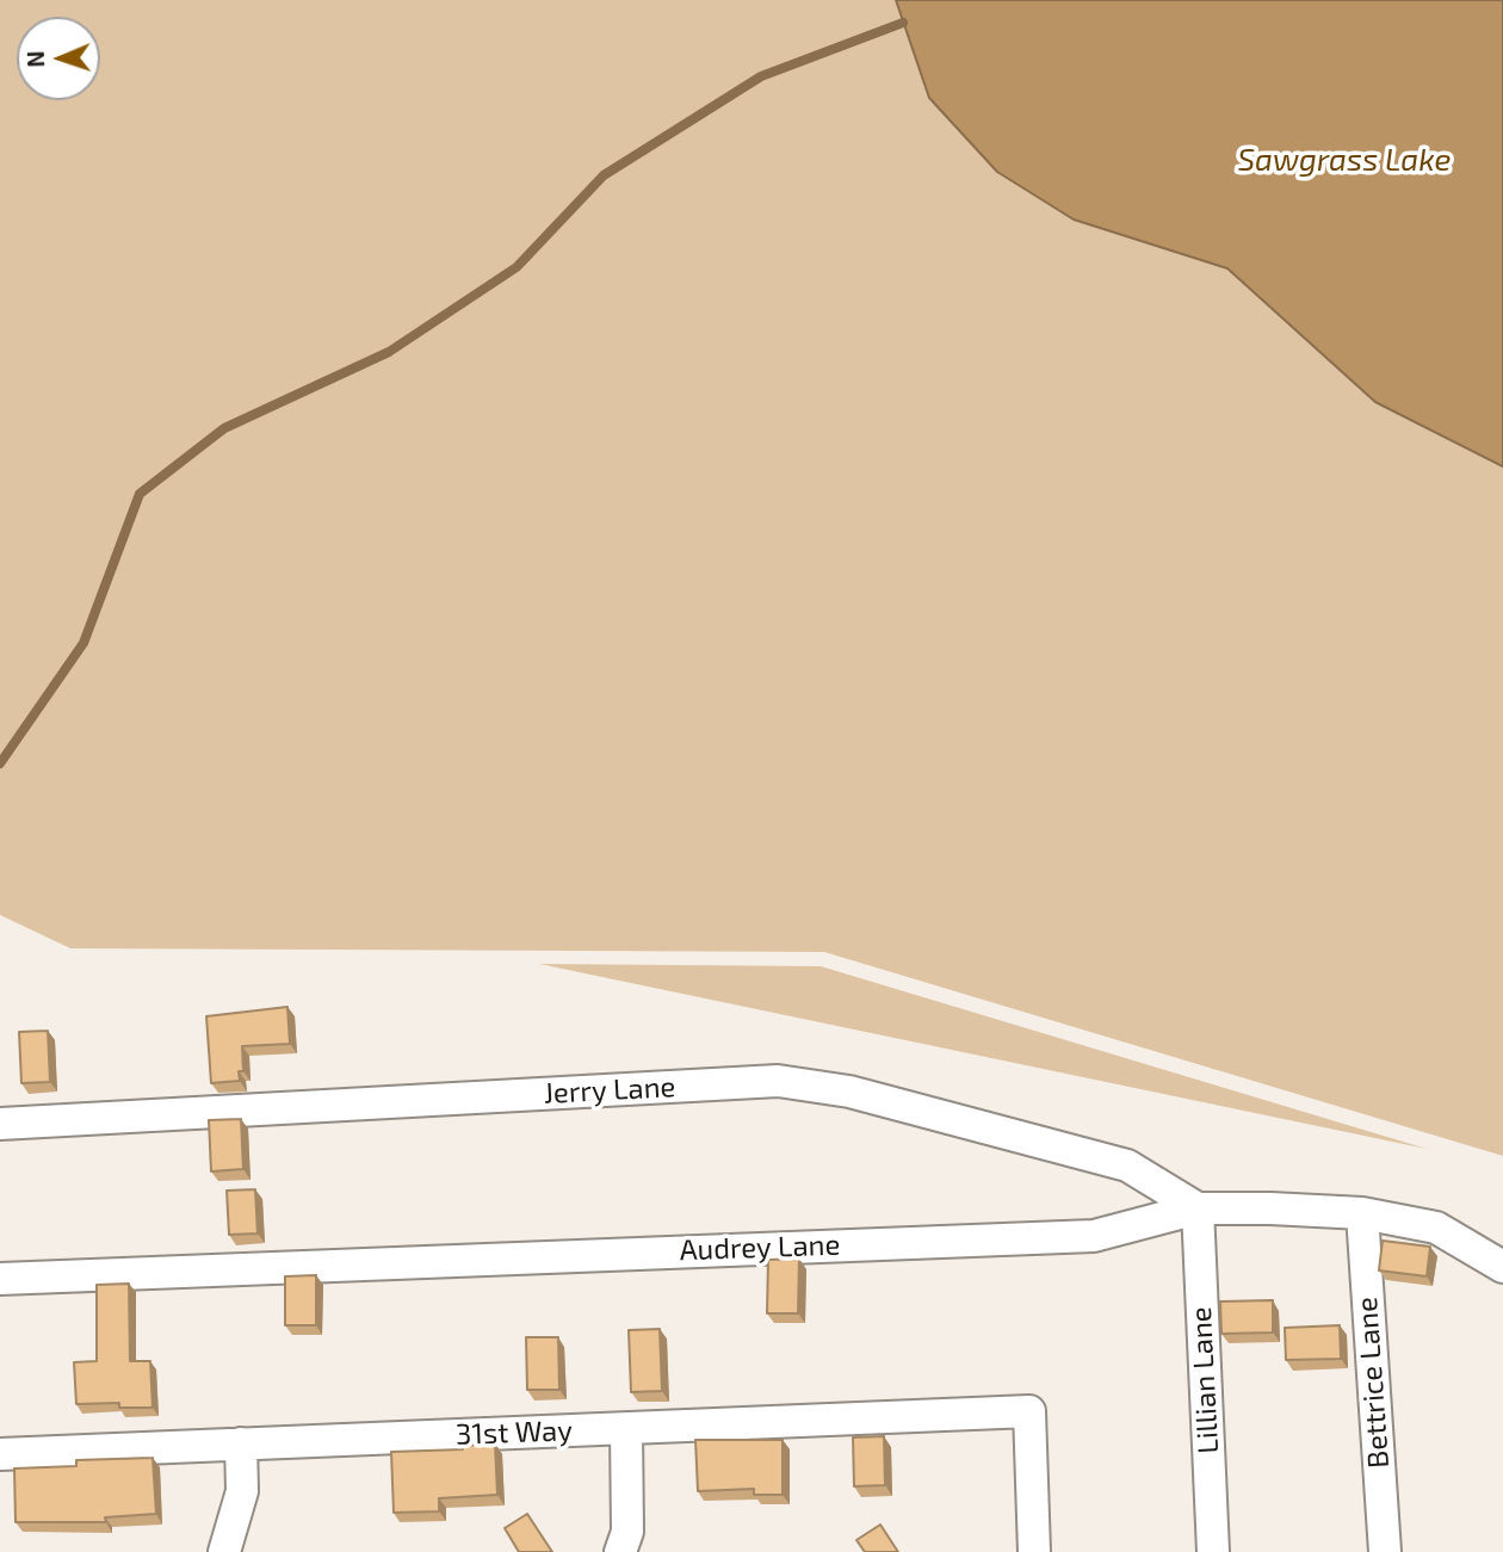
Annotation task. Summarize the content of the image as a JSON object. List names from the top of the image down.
{
  "streets": {
    "street": [
      "Jerry Lane",
      "Audrey Lane",
      "Lillian Lane",
      "Bettrice Lane",
      "31st Way"
    ]
  },
  "crossings": [
    ["Jerry Lane", "Audrey Lane"],
    ["Jerry Lane", "Lillian Lane"],
    ["Audrey Lane", "Lillian Lane"],
    ["Audrey Lane", "Bettrice Lane"]
  ],
  "water": ["Sawgrass Lake"],
  "north": "left"
}
